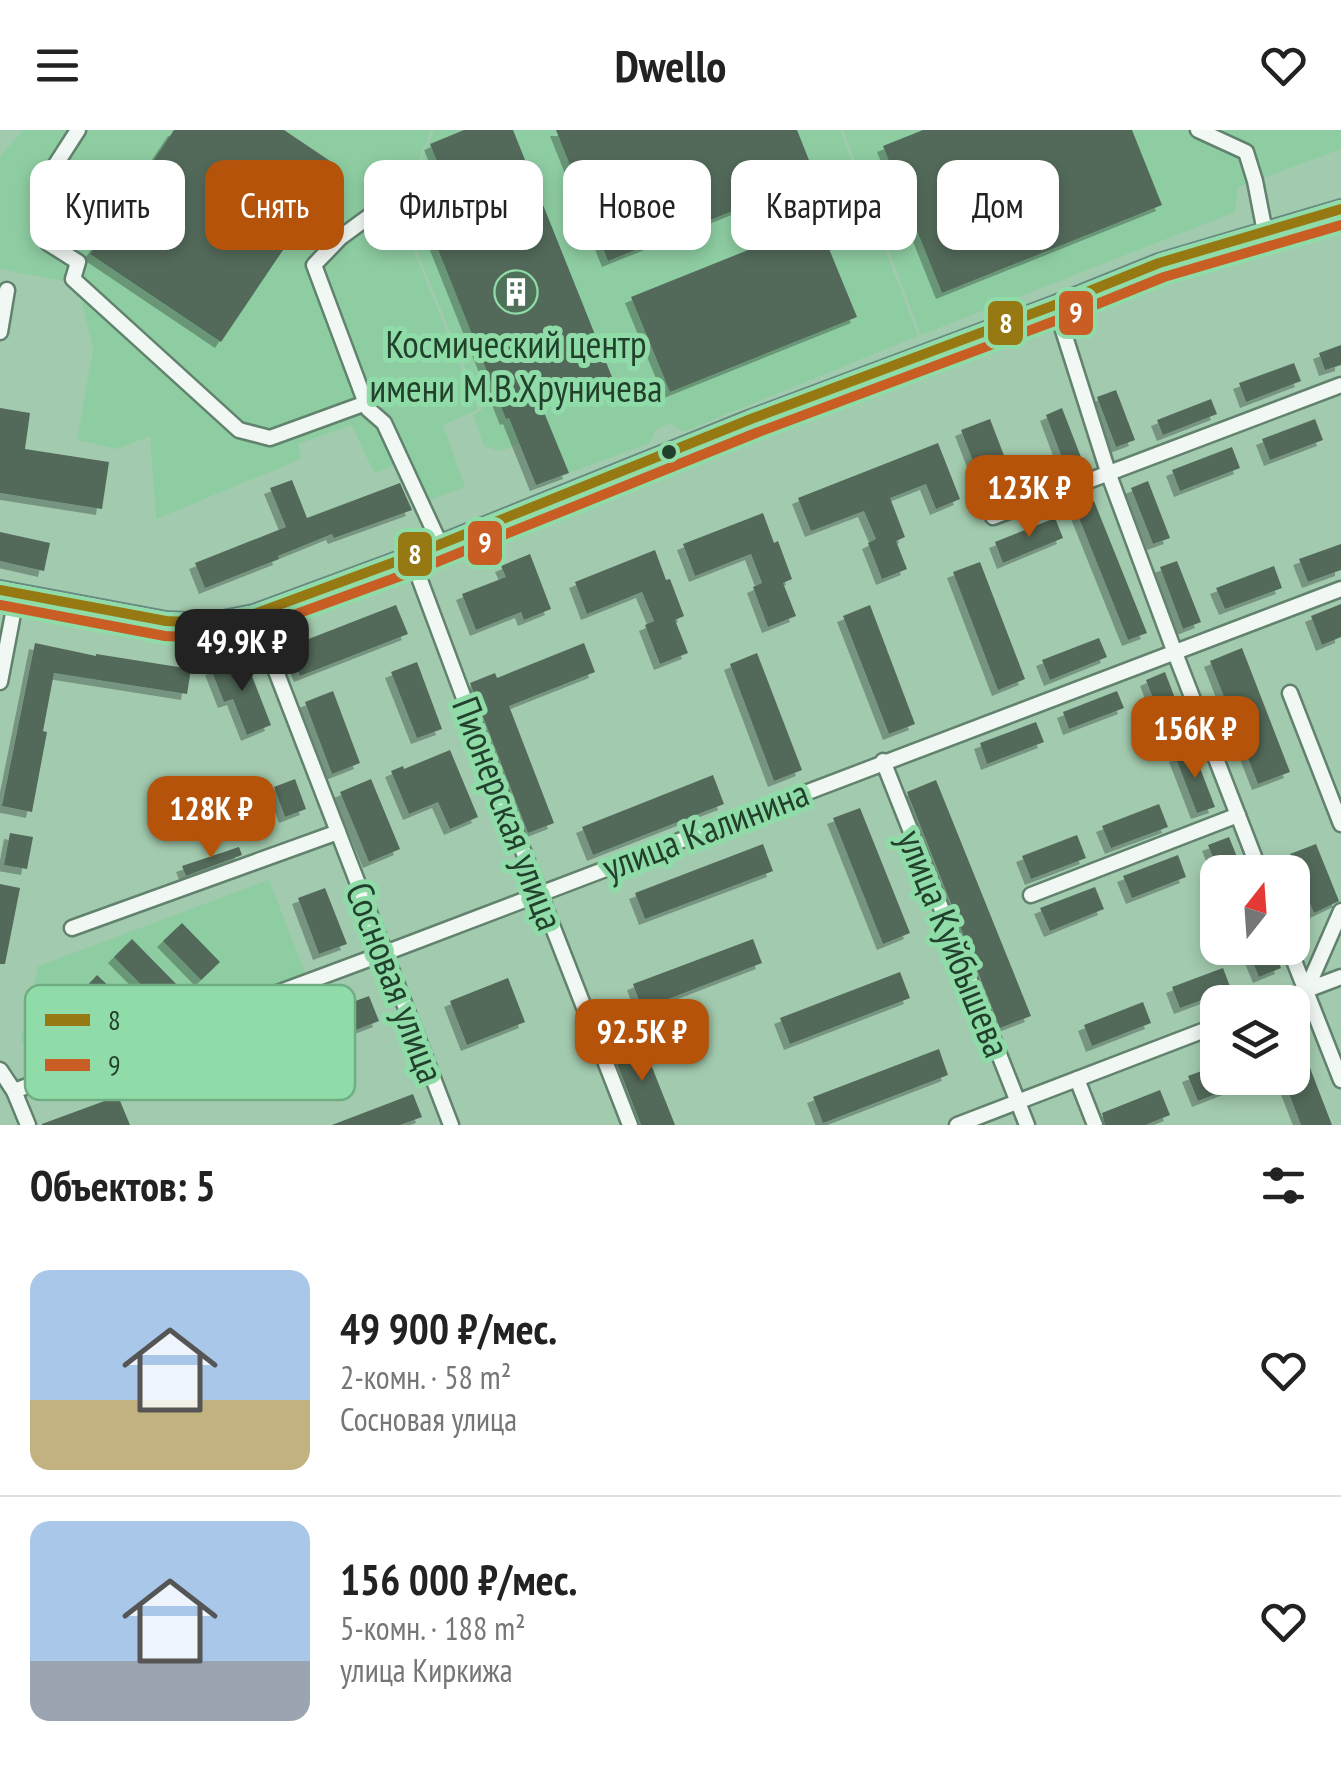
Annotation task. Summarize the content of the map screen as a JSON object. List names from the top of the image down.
{
  "streets": {
    "street": [
      "Пионерская улица",
      "улица Калинина",
      "улица Куйбышева",
      "Сосновая улица"
    ]
  },
  "crossings": [
    ["Пионерская улица", "улица Калинина"],
    ["улица Калинина", "улица Куйбышева"],
    ["улица Калинина", "Сосновая улица"]
  ],
  "places": {
    "building": ["Космический центр имени М.В.Хруничева"]
  },
  "lines": ["transit line 8", "transit line 9"],
  "legend": ["8", "9"],
  "north": "top",
  "page": {
    "header": "Dwello",
    "chip": [
      "Купить",
      "Снять",
      "Фильтры",
      "Новое",
      "Квартира",
      "Дом"
    ],
    "price": [
      "123K ₽",
      "49.9K ₽",
      "156K ₽",
      "128K ₽",
      "92.5K ₽"
    ],
    "heading": "Объектов: 5",
    "list": [
      {
        "name": "49 900 ₽/мес.",
        "note": "2-комн. · 58 m² · Сосновая улица"
      },
      {
        "name": "156 000 ₽/мес.",
        "note": "5-комн. · 188 m² · улица Киркижа"
      }
    ]
  }
}
